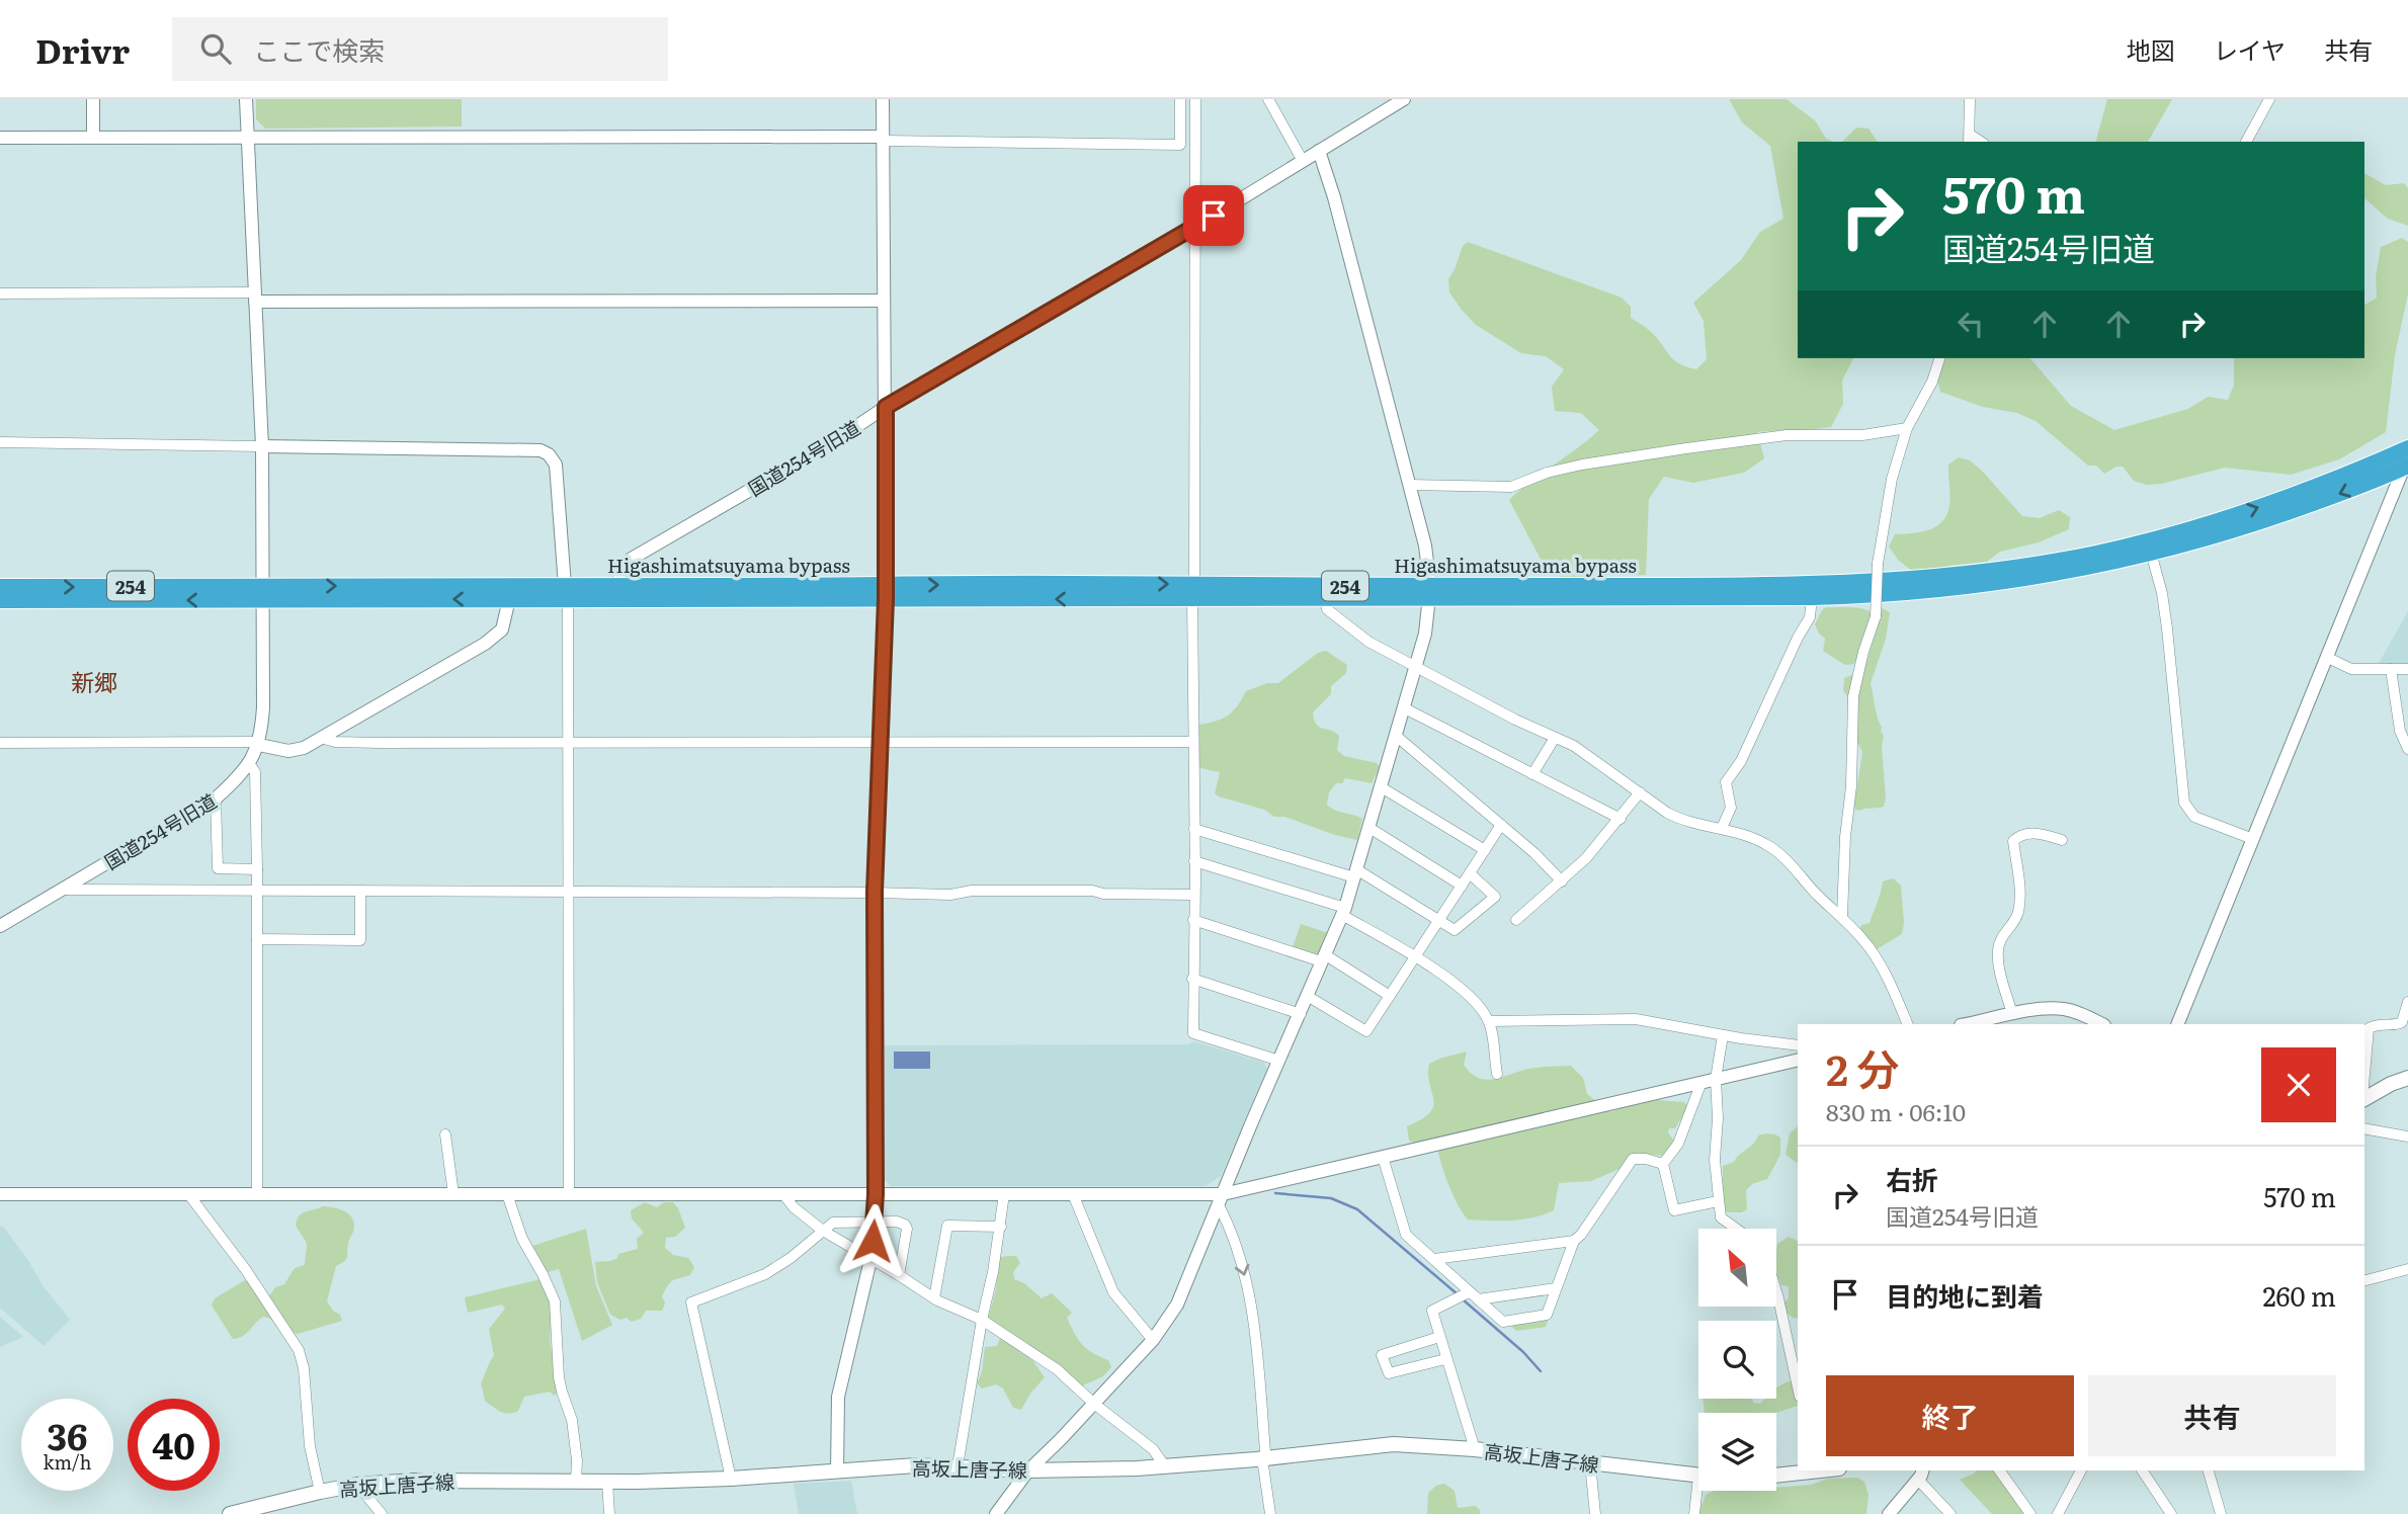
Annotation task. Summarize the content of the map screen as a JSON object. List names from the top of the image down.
{
  "streets": {
    "highway": ["Higashimatsuyama bypass", "254"],
    "main road": ["高坂上唐子線"],
    "street": ["国道254号旧道"]
  },
  "crossings": [
    ["国道254号旧道", "Higashimatsuyama bypass"],
    ["Higashimatsuyama bypass", "254"]
  ],
  "districts": ["新郷"],
  "north": "top left",
  "page": {
    "header": "Drivr",
    "search": "ここで検索",
    "nav": ["地図", "レイヤ", "共有"],
    "turn": ["570 m", "国道254号旧道"],
    "heading": ["2 分", "830 m · 06:10"],
    "list": [
      {
        "name": "右折",
        "note": "国道254号旧道",
        "value": "570 m"
      },
      {
        "name": "目的地に到着",
        "value": "260 m"
      }
    ],
    "buttons": ["終了", "共有"],
    "speed": "36 km/h",
    "limit": "40"
  }
}
